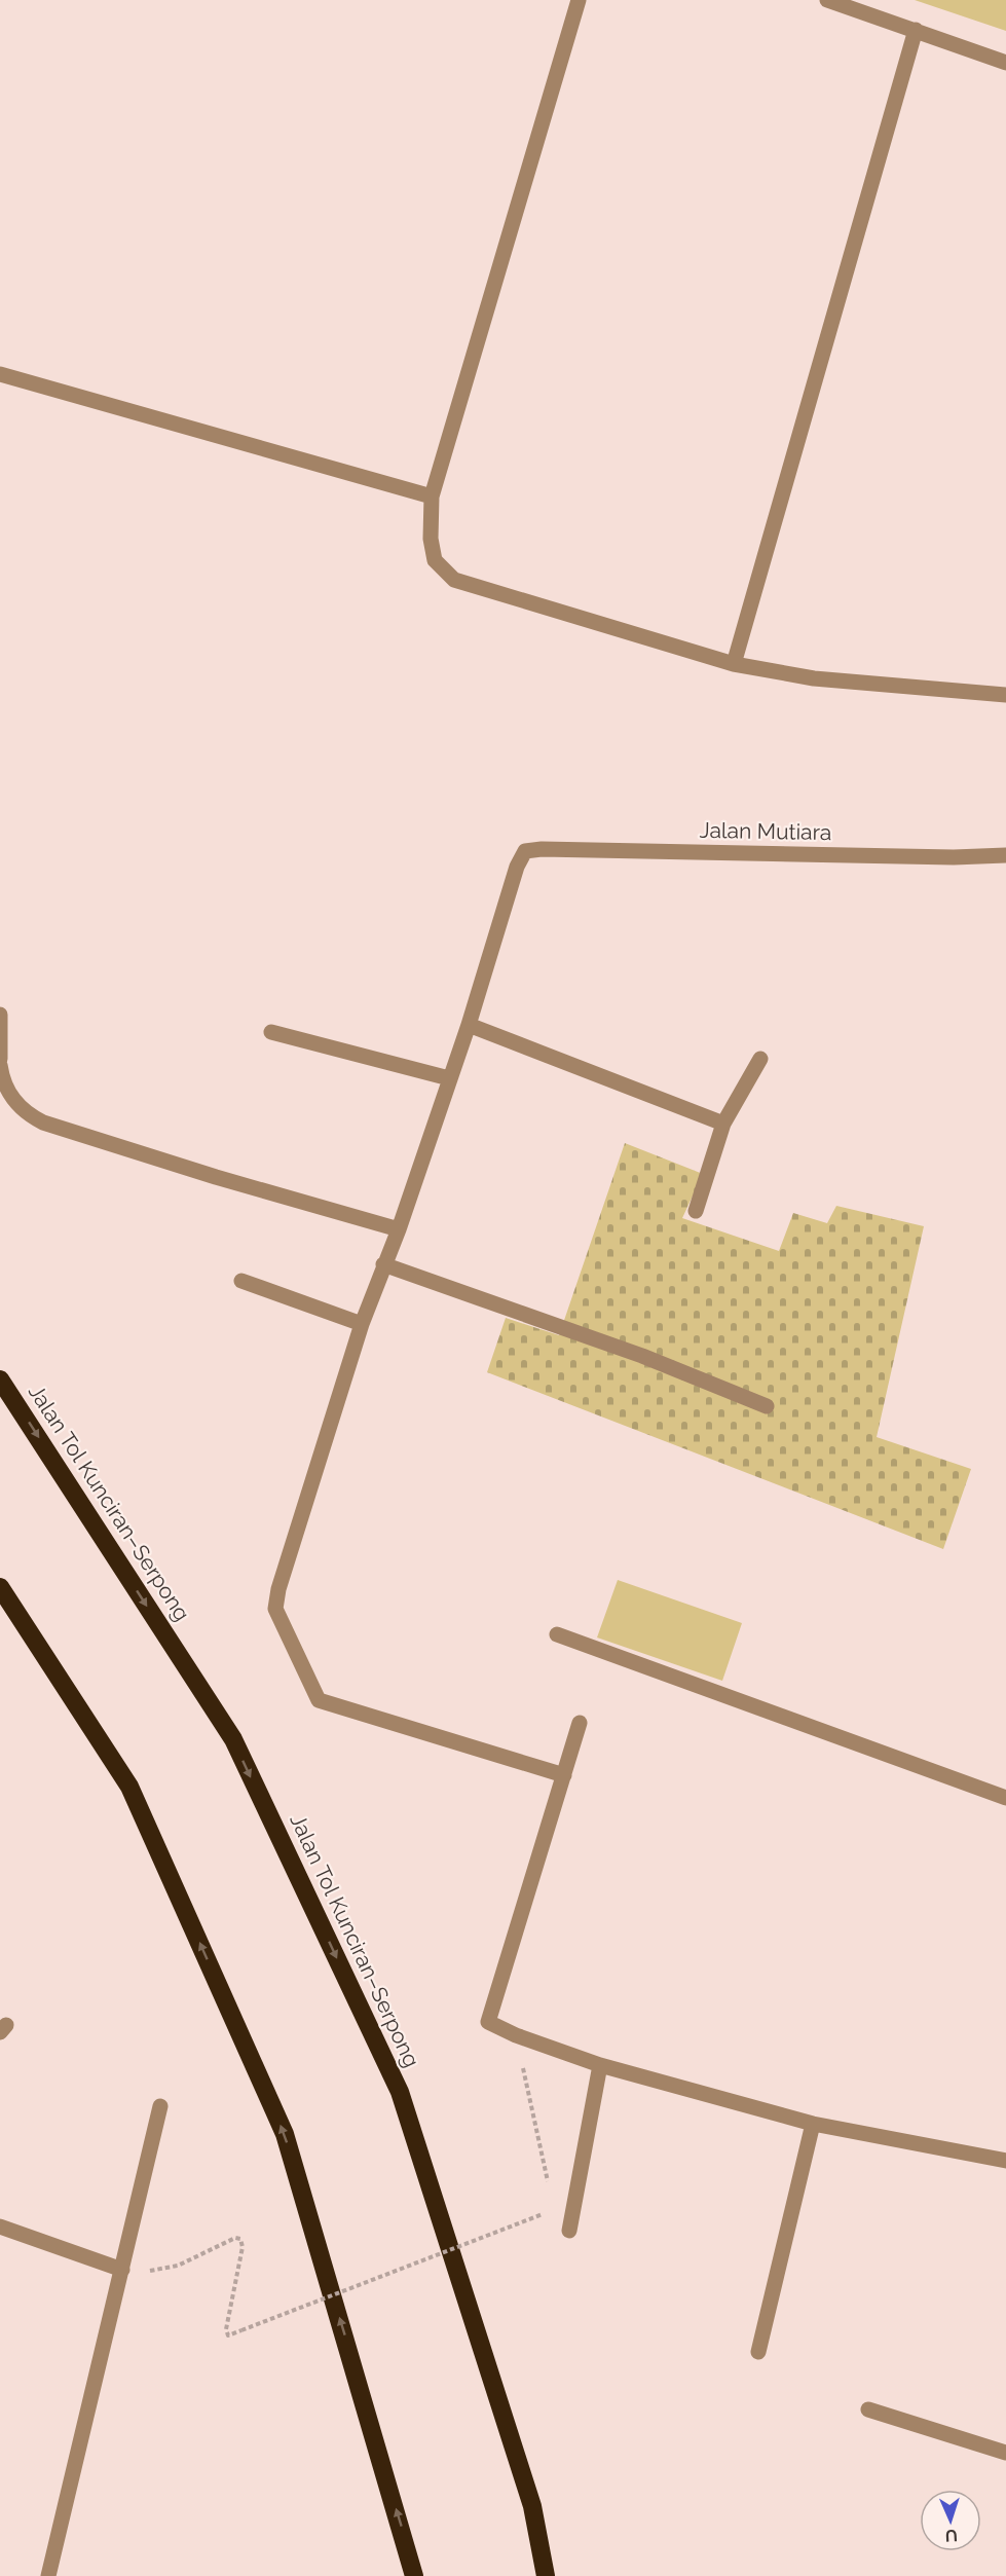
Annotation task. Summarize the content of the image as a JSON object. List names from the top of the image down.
{
  "streets": {
    "highway": ["Jalan Tol Kunciran–Serpong"],
    "street": ["Jalan Mutiara"]
  },
  "north": "bottom"
}
